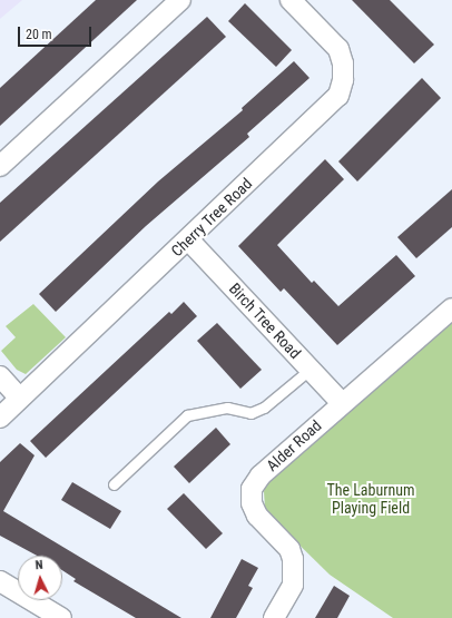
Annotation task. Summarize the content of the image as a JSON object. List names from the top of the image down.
{
  "streets": {
    "street": ["Cherry Tree Road", "Birch Tree Road", "Alder Road"]
  },
  "crossings": [
    ["Cherry Tree Road", "Birch Tree Road"],
    ["Birch Tree Road", "Alder Road"]
  ],
  "parks": ["The Laburnum Playing Field"],
  "scale_bar": "20 m",
  "north": "top"
}
